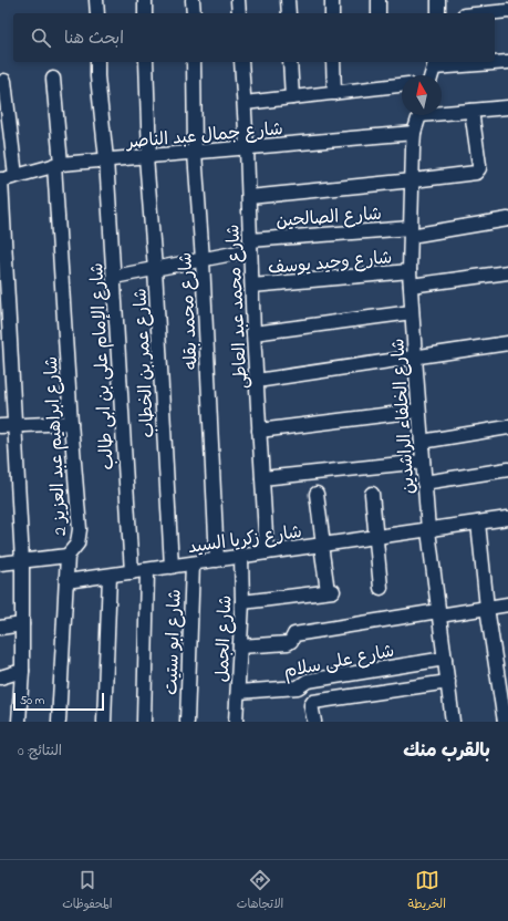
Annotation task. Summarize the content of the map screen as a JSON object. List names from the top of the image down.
{
  "streets": {
    "street": [
      "شارع جمال عبد الناصر",
      "شارع الصالحين",
      "شارع وحيد يوسف",
      "شارع محمد عبد العاطى",
      "شارع محمد بقله",
      "شارع عمر بن الخطاب",
      "شارع الإمام على بن ابى طالب",
      "شارع الخلفاء الراشدين",
      "شارع ابراهيم عبد العزيز 2",
      "شارع زكريا السيد",
      "شارع الجمل",
      "شارع ابو ستيت",
      "شارع على سلام"
    ]
  },
  "crossings": [
    ["شارع جمال عبد الناصر", "شارع محمد عبد العاطى"],
    ["شارع جمال عبد الناصر", "شارع محمد بقله"],
    ["شارع جمال عبد الناصر", "شارع عمر بن الخطاب"],
    ["شارع جمال عبد الناصر", "شارع الإمام على بن ابى طالب"],
    ["شارع جمال عبد الناصر", "شارع الخلفاء الراشدين"],
    ["شارع جمال عبد الناصر", "شارع ابراهيم عبد العزيز 2"],
    ["شارع الصالحين", "شارع محمد عبد العاطى"],
    ["شارع الصالحين", "شارع محمد بقله"],
    ["شارع الصالحين", "شارع عمر بن الخطاب"],
    ["شارع الصالحين", "شارع الإمام على بن ابى طالب"],
    ["شارع الصالحين", "شارع الخلفاء الراشدين"],
    ["شارع وحيد يوسف", "شارع محمد عبد العاطى"],
    ["شارع وحيد يوسف", "شارع الخلفاء الراشدين"],
    ["شارع محمد عبد العاطى", "شارع زكريا السيد"],
    ["شارع محمد بقله", "شارع زكريا السيد"],
    ["شارع عمر بن الخطاب", "شارع زكريا السيد"],
    ["شارع الإمام على بن ابى طالب", "شارع زكريا السيد"],
    ["شارع الخلفاء الراشدين", "شارع زكريا السيد"],
    ["شارع الخلفاء الراشدين", "شارع على سلام"],
    ["شارع ابراهيم عبد العزيز 2", "شارع زكريا السيد"],
    ["شارع زكريا السيد", "شارع الجمل"],
    ["شارع زكريا السيد", "شارع ابو ستيت"],
    ["شارع الجمل", "شارع على سلام"]
  ],
  "scale_bar": "50 m",
  "north": "top",
  "page": {
    "search": "ابحث هنا",
    "scale": "50 m",
    "heading": ["بالقرب منك", "النتائج: 0"],
    "nav": ["الخريطة", "الاتجاهات", "المحفوظات"]
  }
}
